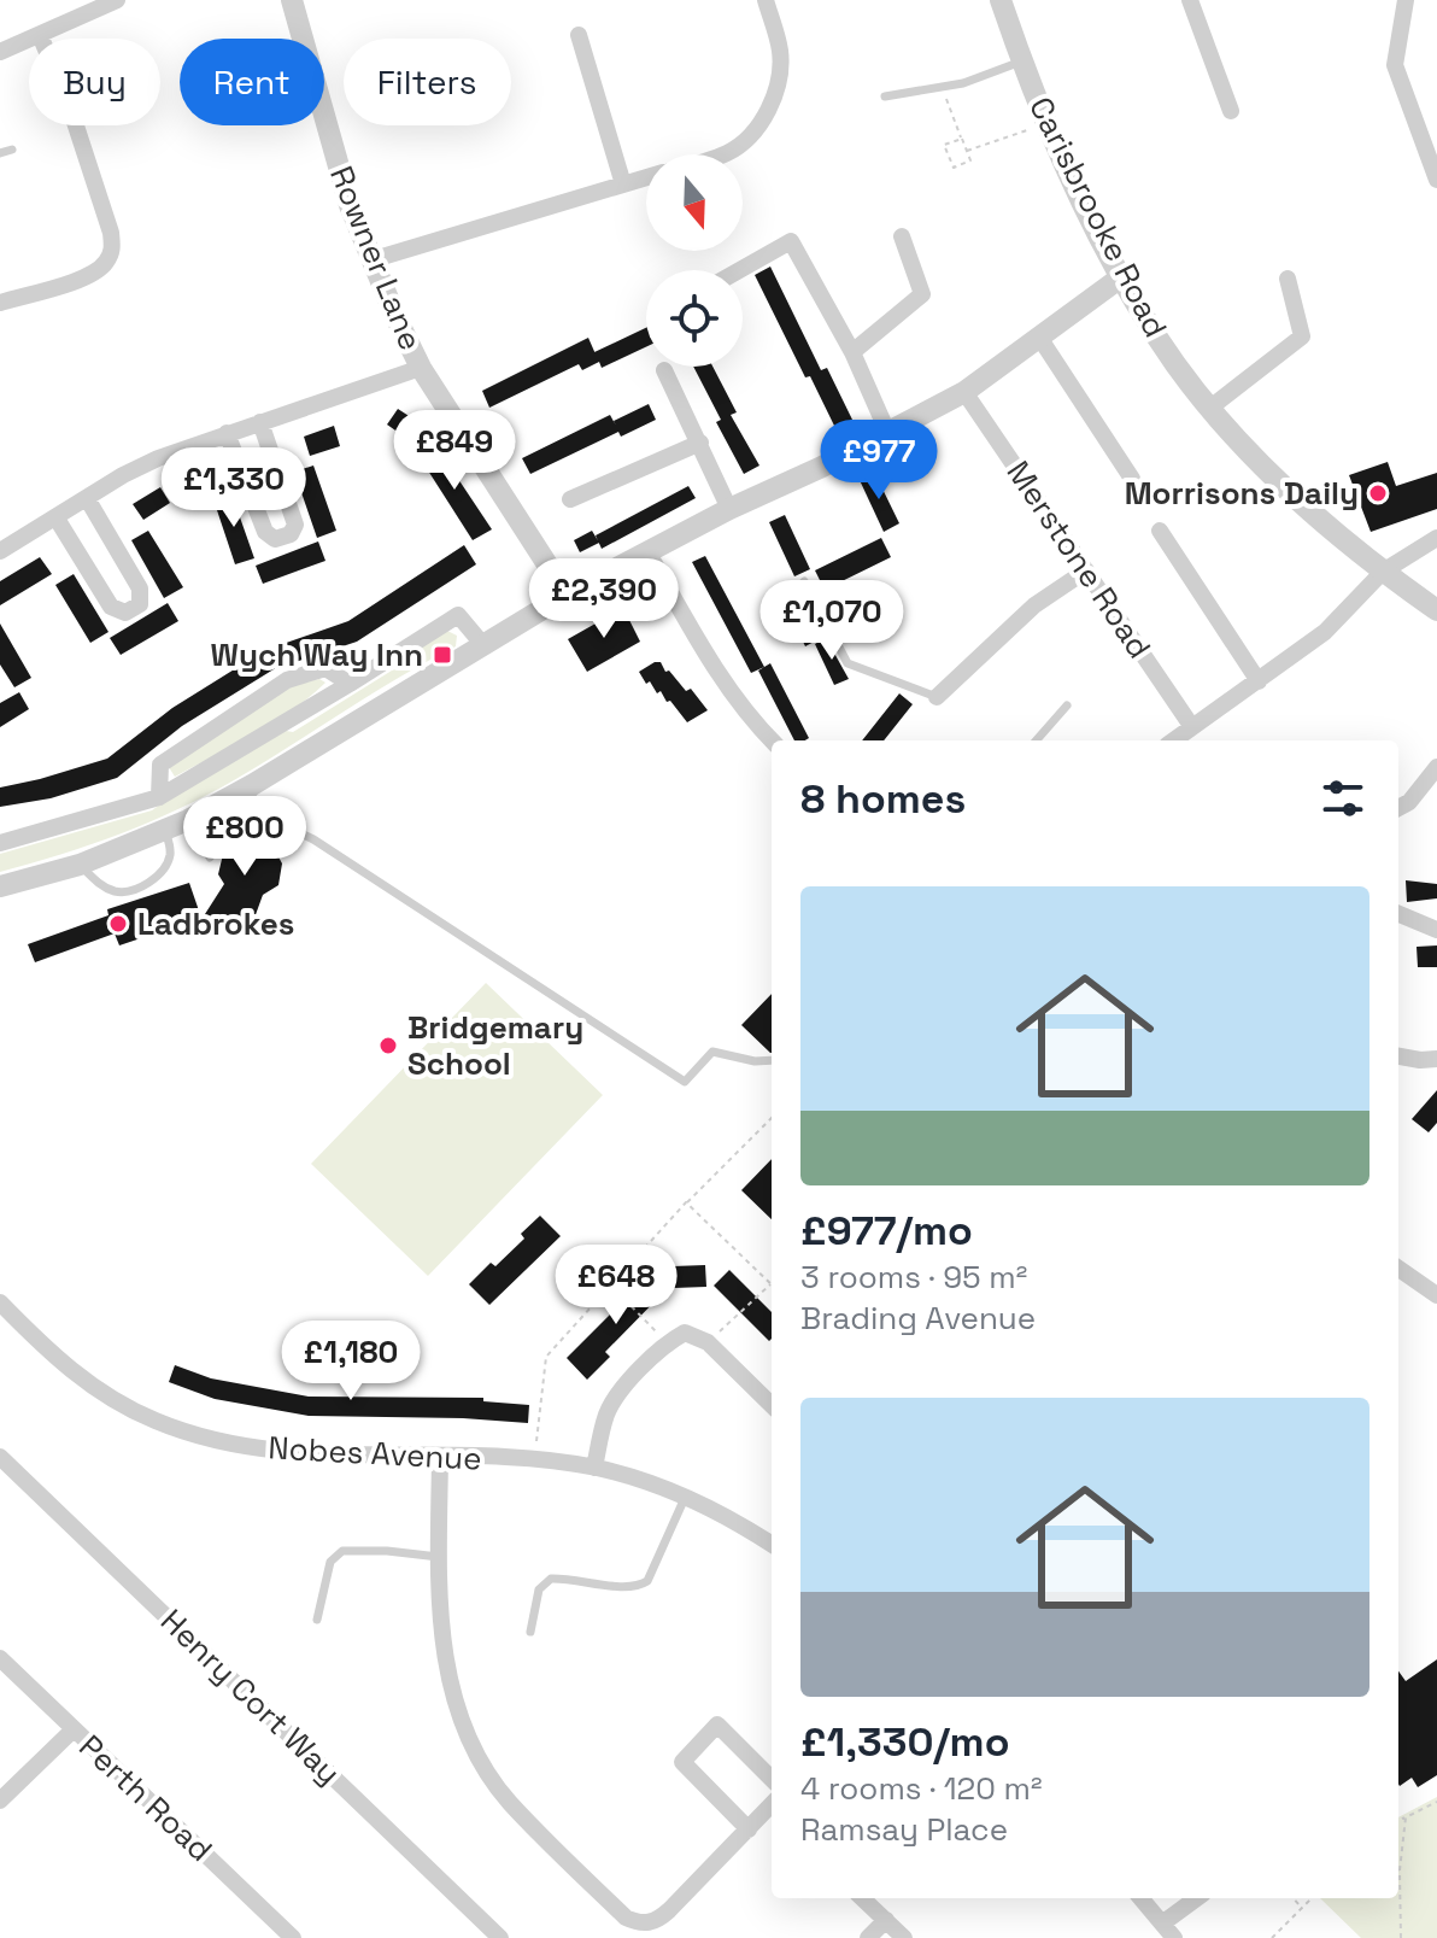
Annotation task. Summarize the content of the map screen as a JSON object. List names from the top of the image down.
{
  "streets": {
    "street": [
      "Carisbrooke Road",
      "Rowner Lane",
      "Merstone Road",
      "Nobes Avenue",
      "Henry Cort Way",
      "Perth Road"
    ]
  },
  "places": {
    "other": ["Morrisons Daily", "Ladbrokes", "Bridgemary School"],
    "transit": ["Wych Way Inn"]
  },
  "north": "bottom",
  "page": {
    "chip": ["Buy", "Rent", "Filters"],
    "price": [
      "£849",
      "£977",
      "£1,330",
      "£2,390",
      "£1,070",
      "£800",
      "£648",
      "£1,180"
    ],
    "heading": "8 homes",
    "list": [
      {
        "name": "£977/mo",
        "note": "3 rooms · 95 m² · Brading Avenue"
      },
      {
        "name": "£1,330/mo",
        "note": "4 rooms · 120 m² · Ramsay Place"
      }
    ]
  }
}
